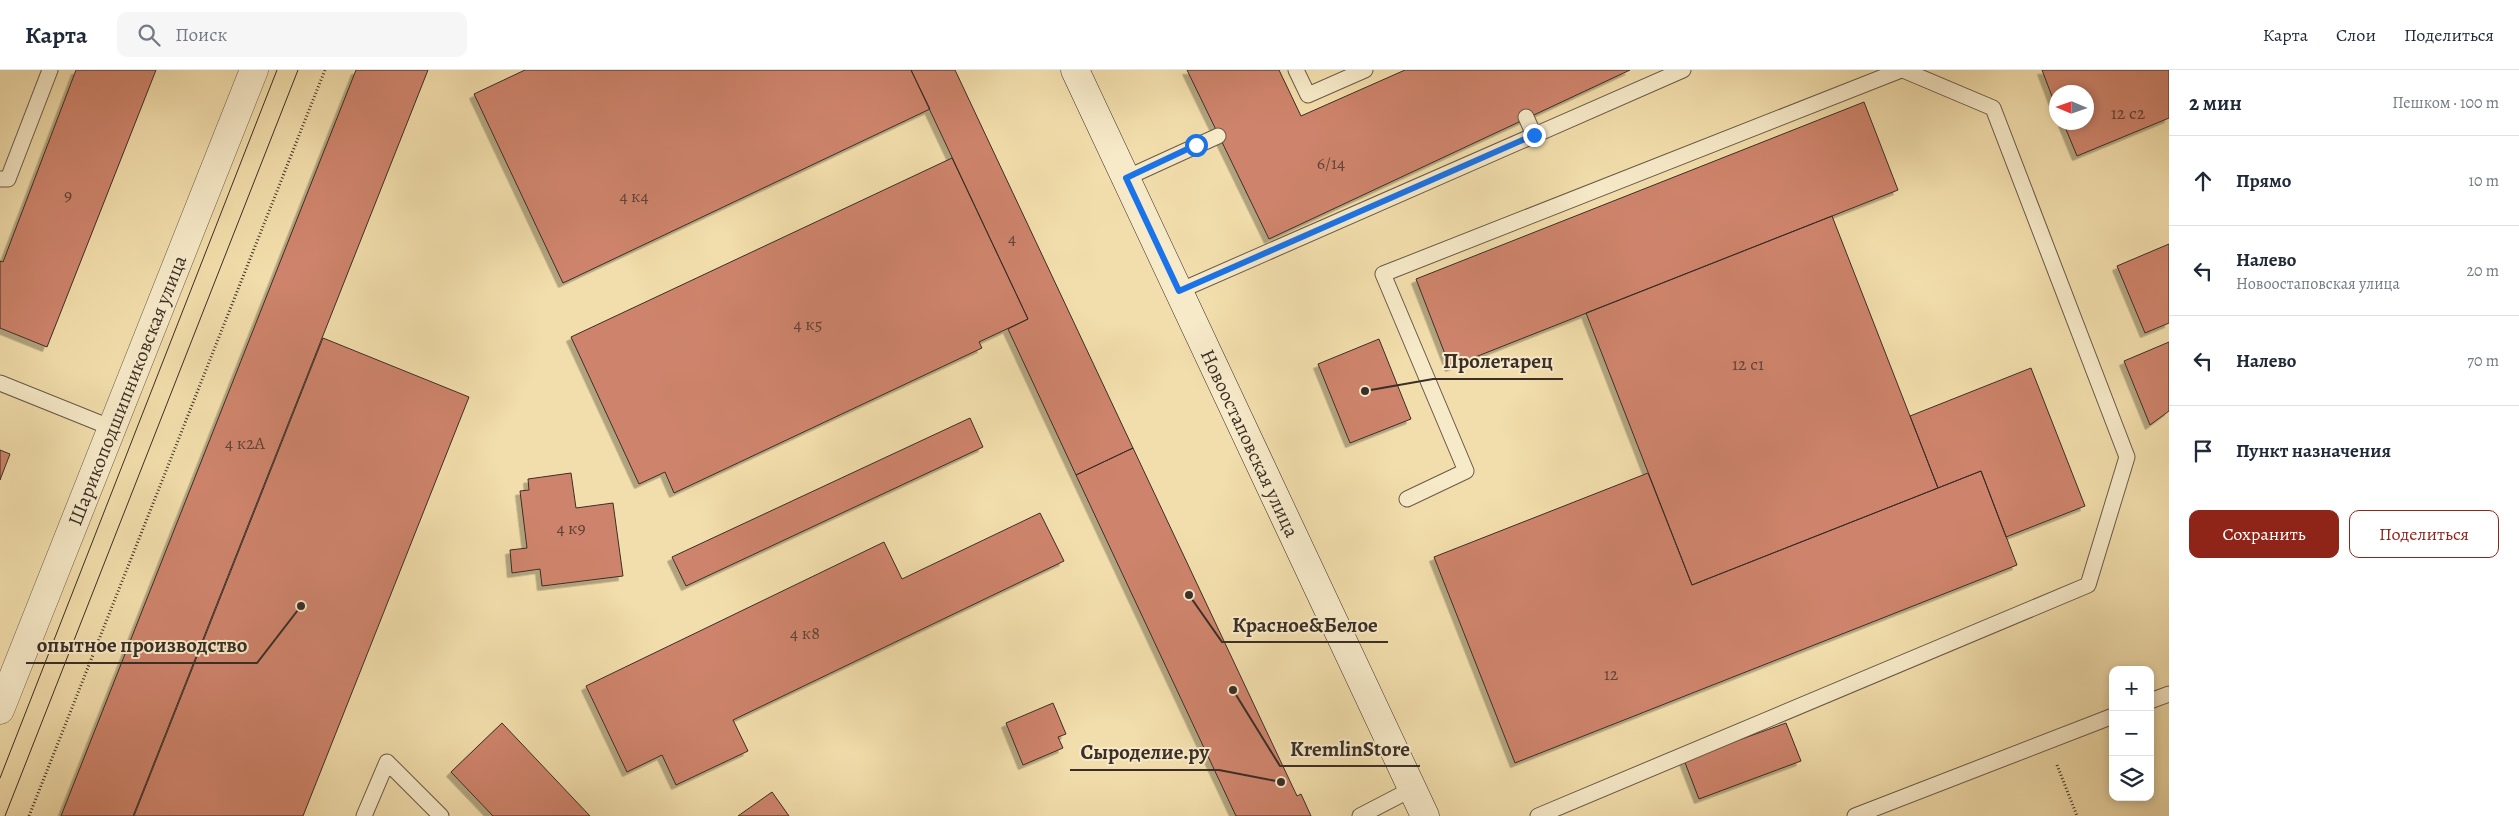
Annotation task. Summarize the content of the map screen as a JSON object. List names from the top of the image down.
{
  "streets": {
    "main road": ["Шарикоподшипниковская улица", "Новоостаповская улица"]
  },
  "places": [
    "Пролетарец",
    "Красное&Белое",
    "опытное производство",
    "KremlinStore",
    "Сыроделие.ру"
  ],
  "house_numbers": [
    "12 с2",
    "6/14",
    "9",
    "4 к4",
    "4",
    "4 к5",
    "12 с1",
    "4 к2А",
    "4 к9",
    "4 к8",
    "12"
  ],
  "north": "left",
  "page": {
    "header": "Карта",
    "search": "Поиск",
    "nav": ["Карта", "Слои", "Поделиться"],
    "heading": ["2 мин", "Пешком · 100 m"],
    "list": [
      ["Прямо", "10 m"],
      ["Налево", "Новоостаповская улица", "20 m"],
      ["Налево", "70 m"],
      "Пункт назначения"
    ],
    "buttons": ["Сохранить", "Поделиться"],
    "map_buttons": ["+", "−"]
  }
}
